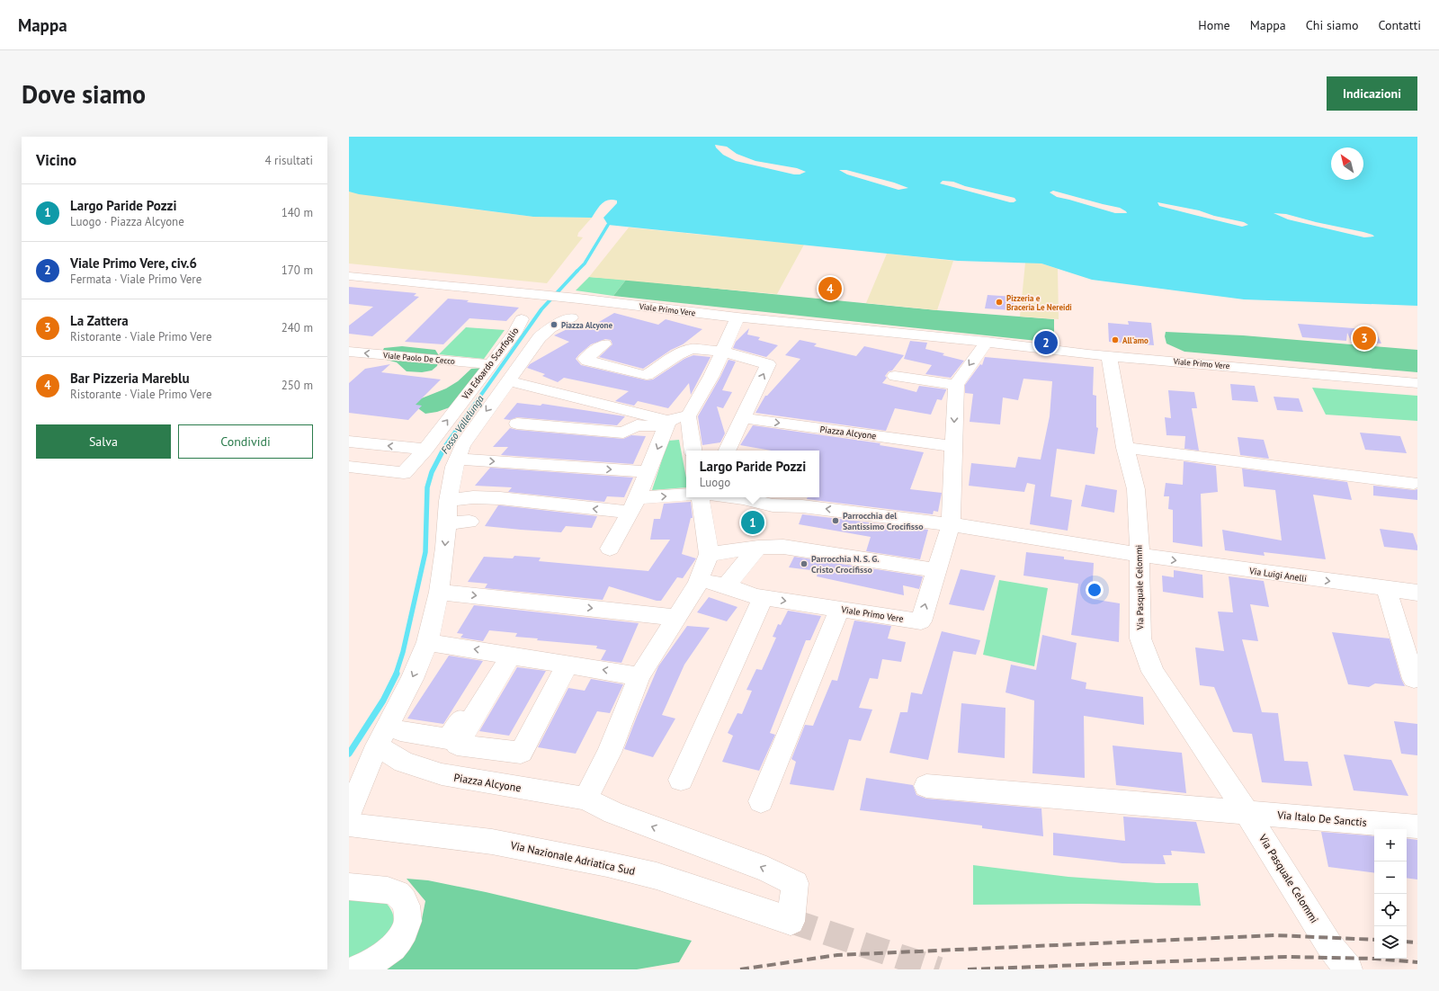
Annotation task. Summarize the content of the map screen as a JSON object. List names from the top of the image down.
{
  "streets": {
    "street": [
      "Viale Primo Vere",
      "Viale Paolo De Cecco",
      "Via Edoardo Scarfoglio",
      "Piazza Alcyone",
      "Via Luigi Anelli",
      "Via Pasquale Celommi",
      "Via Italo De Sanctis",
      "Via Nazionale Adriatica Sud"
    ]
  },
  "crossings": [
    ["Viale Primo Vere", "Via Pasquale Celommi"],
    ["Viale Paolo De Cecco", "Via Edoardo Scarfoglio"],
    ["Piazza Alcyone", "Via Nazionale Adriatica Sud"],
    ["Via Luigi Anelli", "Via Pasquale Celommi"],
    ["Via Pasquale Celommi", "Via Italo De Sanctis"]
  ],
  "water": ["Fosso Vallelunga"],
  "places": [
    "Pizzeria e Braceria Le Nereidi",
    "Piazza Alcyone",
    "All'amo",
    "Parrocchia del Santissimo Crocifisso",
    "Parrocchia N. S. G. Cristo Crocifisso"
  ],
  "north": "top left",
  "page": {
    "header": "Mappa",
    "nav": [
      "Home",
      "Mappa",
      "Chi siamo",
      "Contatti"
    ],
    "buttons": [
      "Indicazioni",
      ["Salva", "Condividi"]
    ],
    "title": "Dove siamo",
    "heading": ["Vicino", "4 risultati"],
    "list": [
      {
        "mark": "1",
        "name": "Largo Paride Pozzi",
        "note": "Luogo · Piazza Alcyone",
        "value": "140 m"
      },
      {
        "mark": "2",
        "name": "Viale Primo Vere, civ.6",
        "note": "Fermata · Viale Primo Vere",
        "value": "170 m"
      },
      {
        "mark": "3",
        "name": "La Zattera",
        "note": "Ristorante · Viale Primo Vere",
        "value": "240 m"
      },
      {
        "mark": "4",
        "name": "Bar Pizzeria Mareblu",
        "note": "Ristorante · Viale Primo Vere",
        "value": "250 m"
      }
    ],
    "pins": [
      "4",
      "3",
      "2",
      "1"
    ],
    "popup": ["Largo Paride Pozzi", "Luogo"],
    "map_buttons": ["+", "−"]
  }
}
